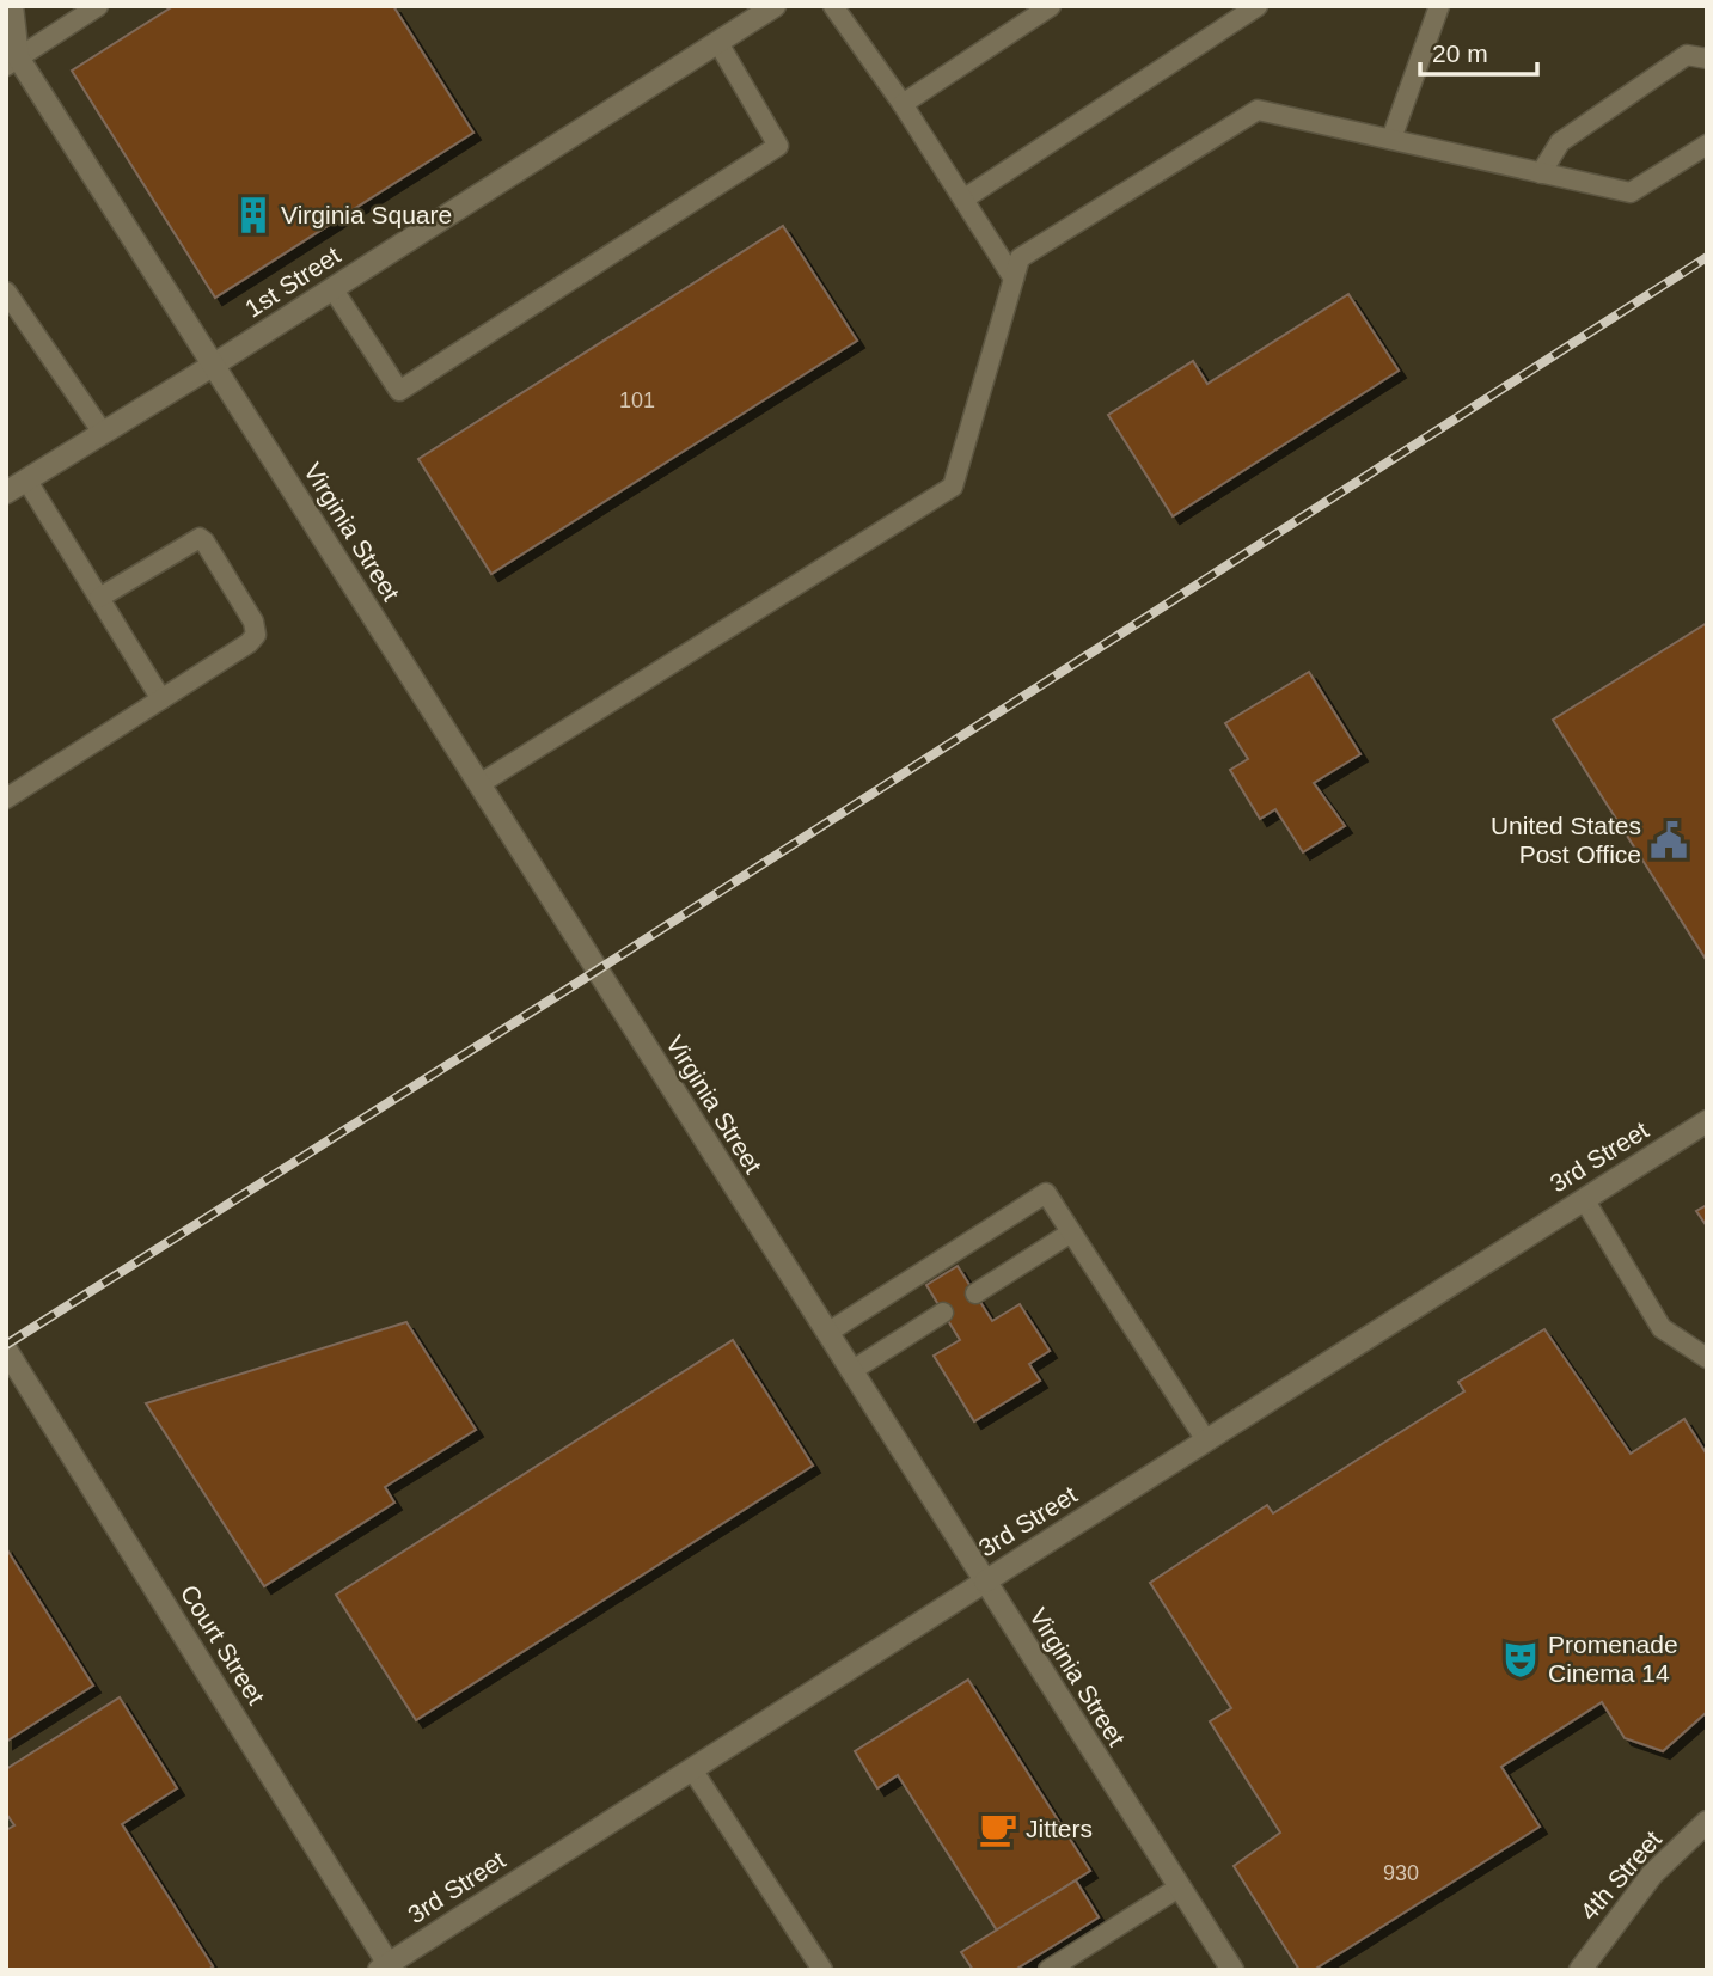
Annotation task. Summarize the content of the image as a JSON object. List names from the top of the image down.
{
  "streets": {
    "main road": [
      "1st Street",
      "Virginia Street",
      "3rd Street",
      "Court Street",
      "4th Street"
    ]
  },
  "crossings": [
    ["1st Street", "Virginia Street"],
    ["Virginia Street", "3rd Street"],
    ["3rd Street", "Court Street"]
  ],
  "places": {
    "building": ["Virginia Square"],
    "public building": ["United States Post Office"],
    "theatre": ["Promenade Cinema 14"],
    "cafe": ["Jitters"]
  },
  "house_numbers": ["101", "930"],
  "scale_bar": "20 m"
}
